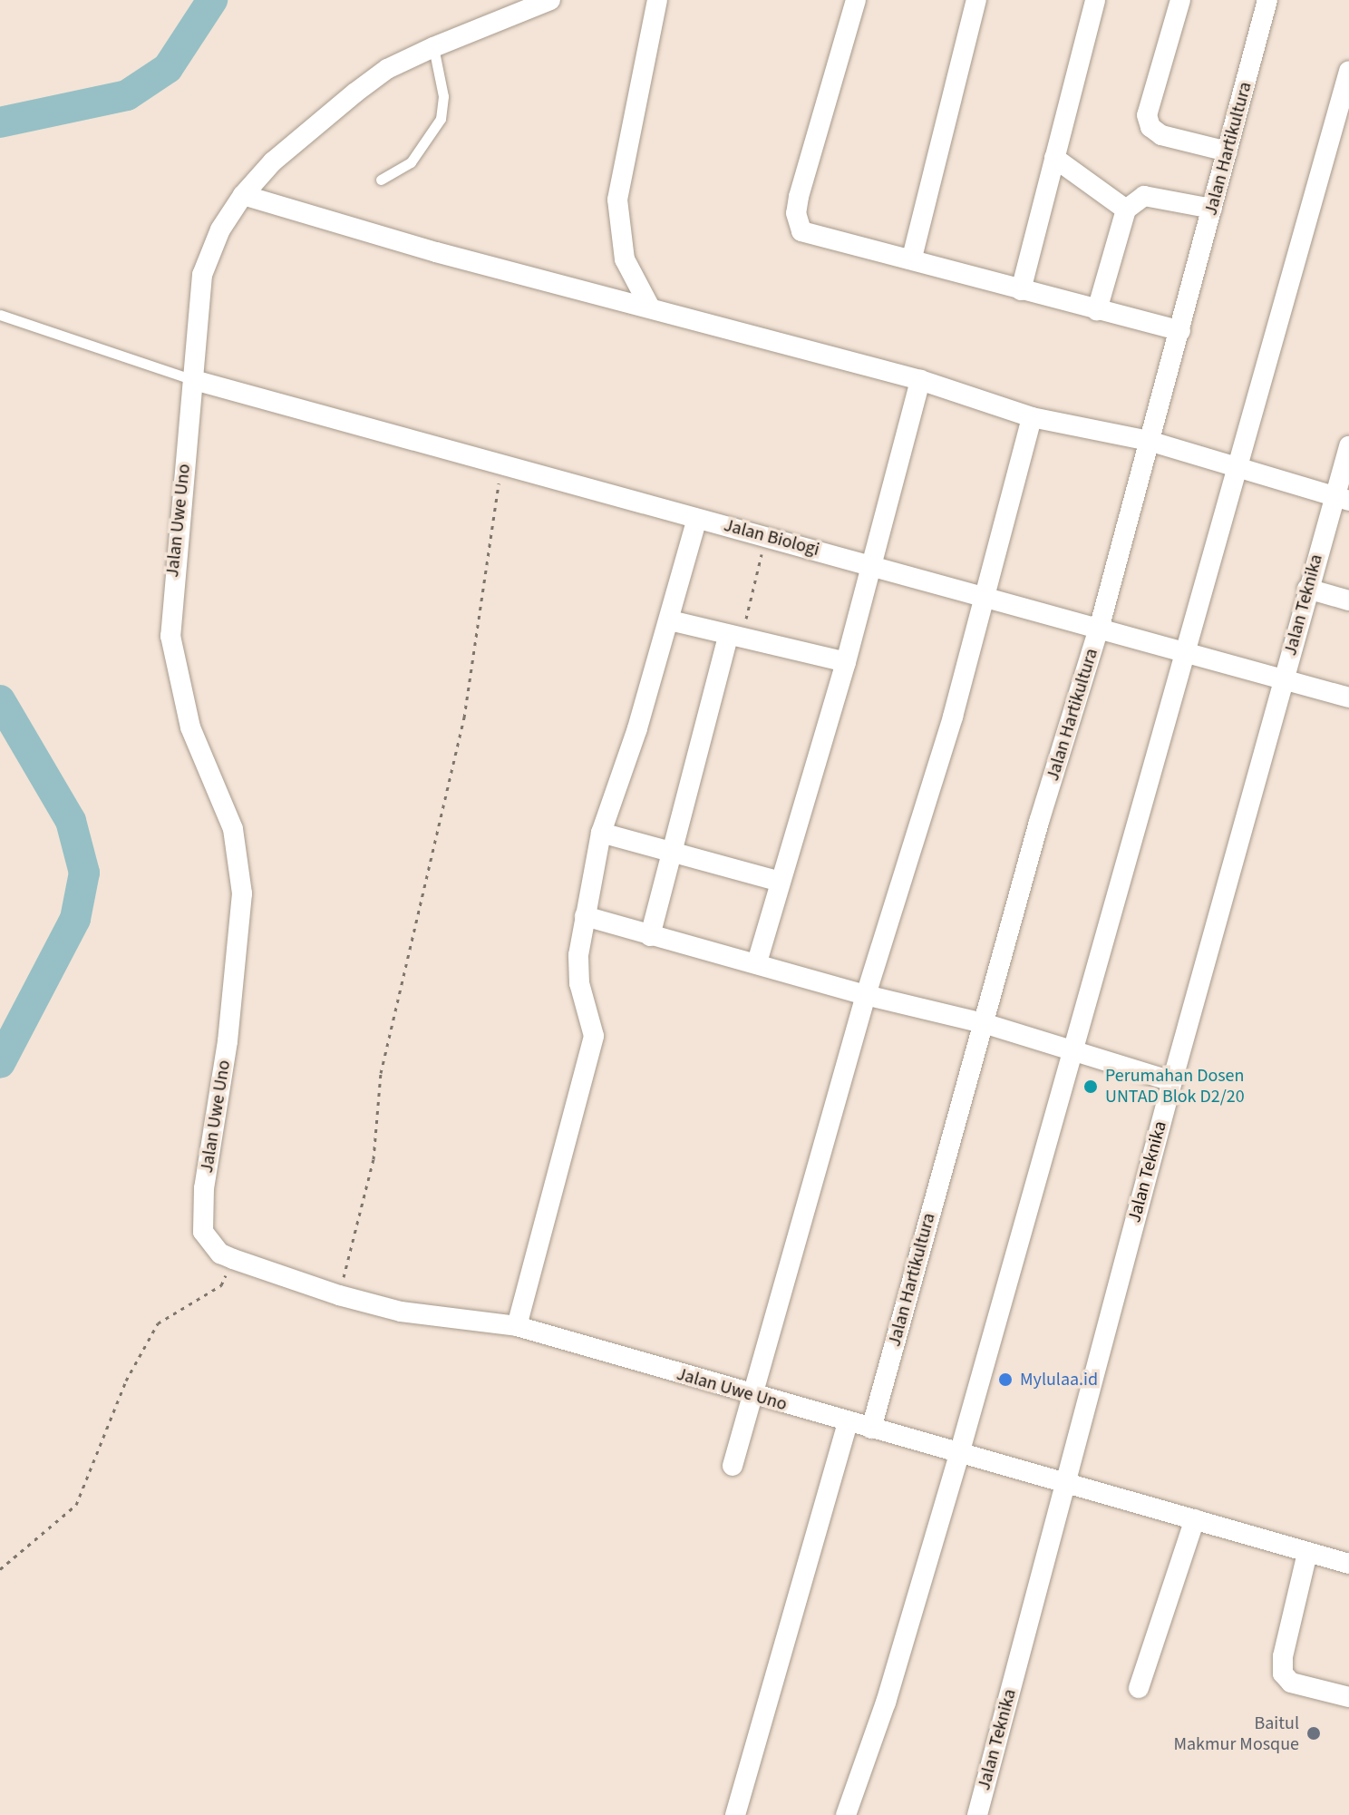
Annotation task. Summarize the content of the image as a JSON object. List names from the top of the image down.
{
  "streets": {
    "street": [
      "Jalan Hartikultura",
      "Jalan Uwe Uno",
      "Jalan Biologi",
      "Jalan Teknika"
    ]
  },
  "crossings": [
    ["Jalan Hartikultura", "Jalan Uwe Uno"],
    ["Jalan Hartikultura", "Jalan Biologi"],
    ["Jalan Uwe Uno", "Jalan Biologi"],
    ["Jalan Uwe Uno", "Jalan Teknika"],
    ["Jalan Biologi", "Jalan Teknika"]
  ],
  "places": ["Perumahan Dosen UNTAD Blok D2/20", "Mylulaa.id", "Baitul Makmur Mosque"]
}
